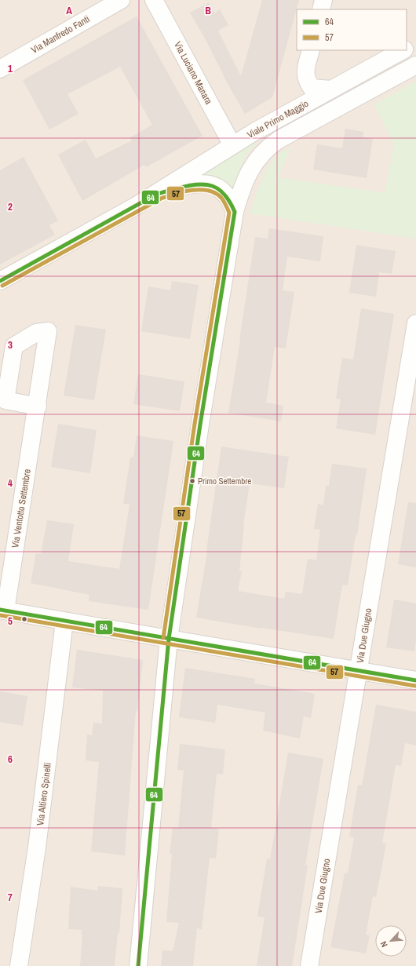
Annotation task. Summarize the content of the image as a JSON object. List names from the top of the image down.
{
  "streets": {
    "street": [
      "Via Manfredo Fanti",
      "Via Luciano Manara",
      "Viale Primo Maggio",
      "Via Ventotto Settembre",
      "Via Due Giugno",
      "Via Altiero Spinelli"
    ]
  },
  "crossings": [
    ["Via Luciano Manara", "Viale Primo Maggio"]
  ],
  "places": ["Primo Settembre"],
  "lines": ["transit line 64", "transit line 57"],
  "legend": ["64", "57"],
  "north": "bottom left",
  "grid": {
    "columns": ["A", "B"],
    "rows": [
      "1",
      "2",
      "3",
      "4",
      "5",
      "6",
      "7"
    ]
  }
}
